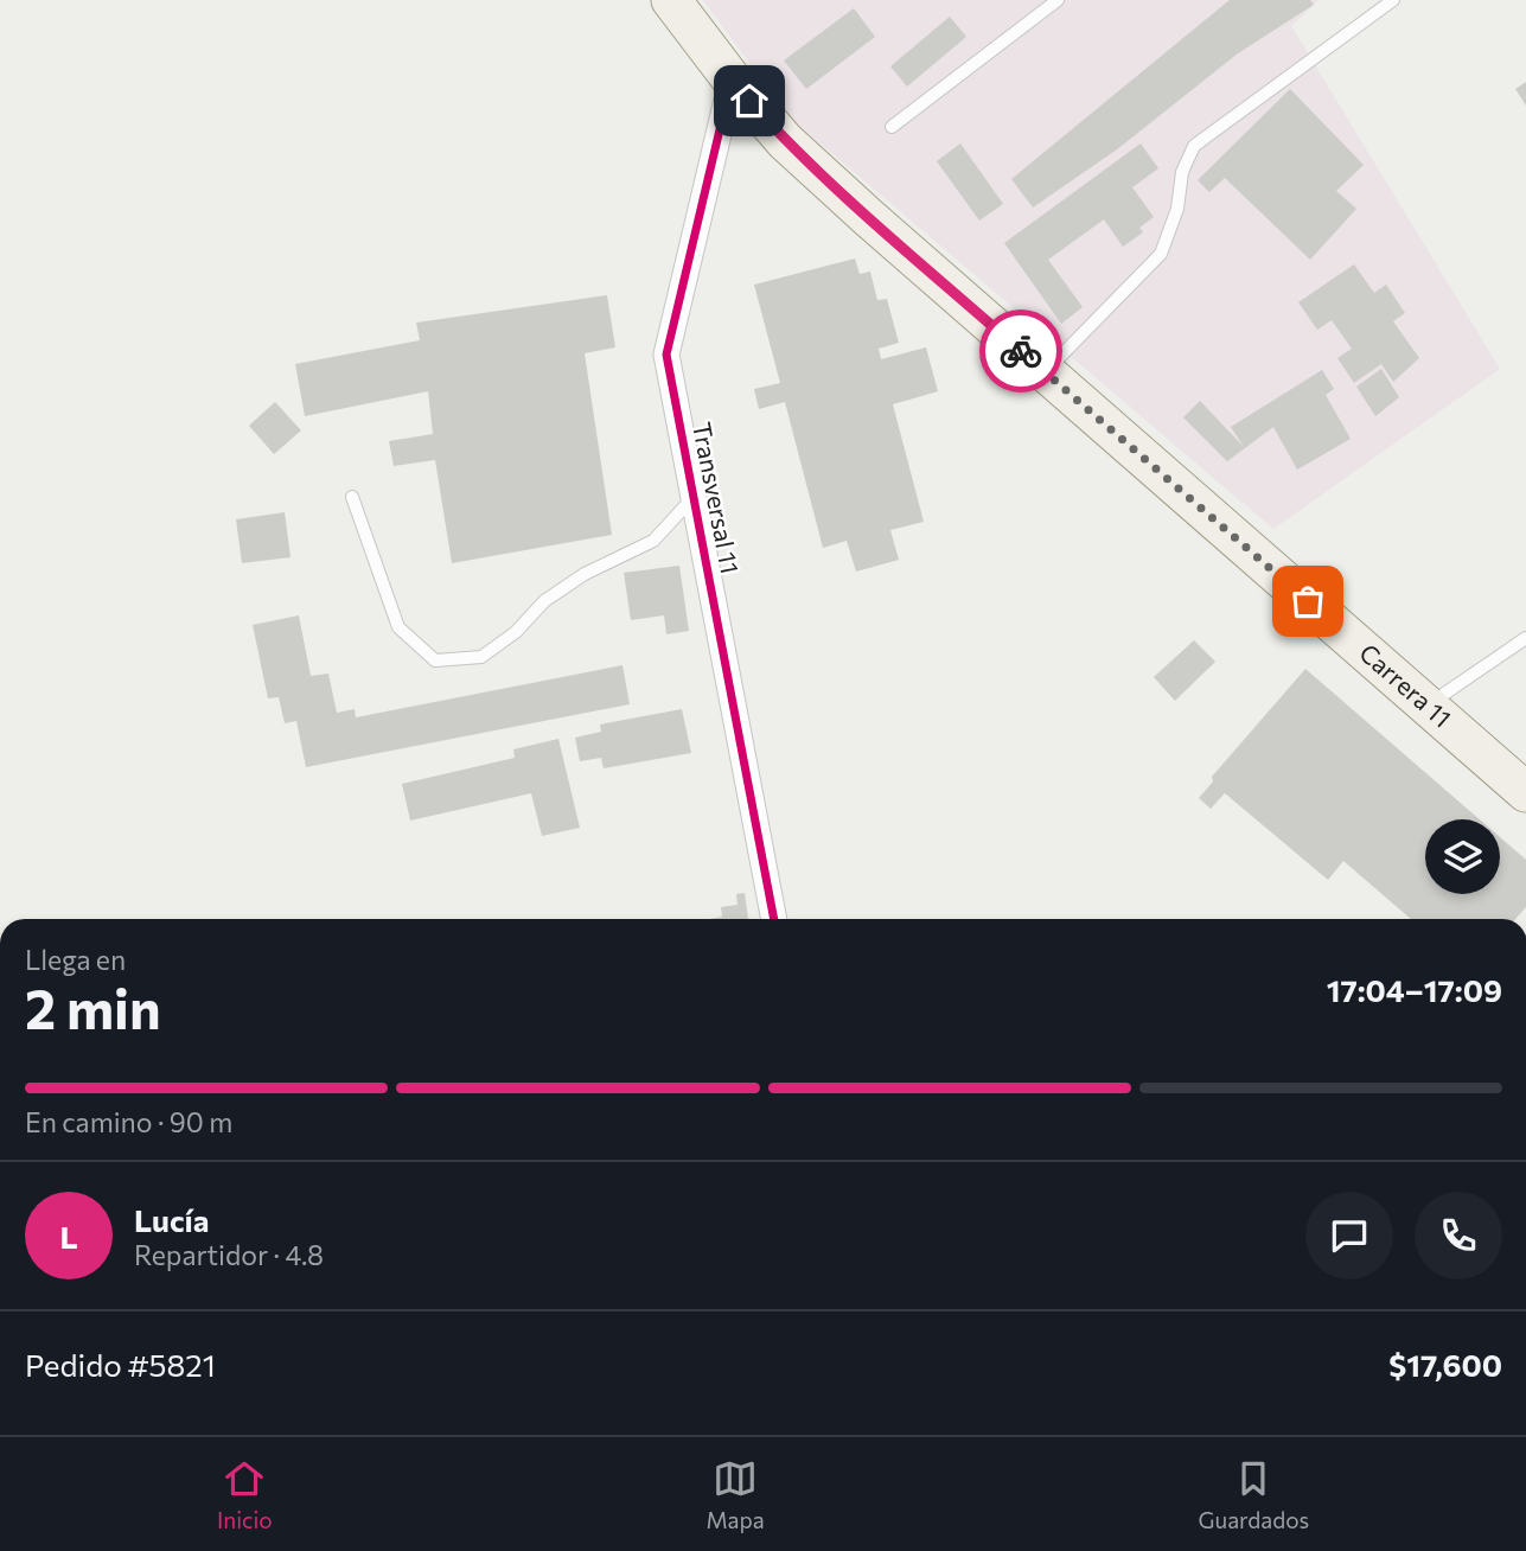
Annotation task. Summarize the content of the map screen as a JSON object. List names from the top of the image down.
{
  "streets": {
    "main road": ["Carrera 11"],
    "street": ["Transversal 11"]
  },
  "crossings": [
    ["Transversal 11", "Carrera 11"]
  ],
  "page": {
    "heading": ["2 min", "Llega en", "17:04–17:09"],
    "panel": [
      "Lucía",
      "Repartidor · 4.8",
      "Pedido #5821",
      "$17,600"
    ],
    "bar": "En camino · 90 m",
    "round": "L",
    "tabs": ["Inicio", "Mapa", "Guardados"]
  }
}
